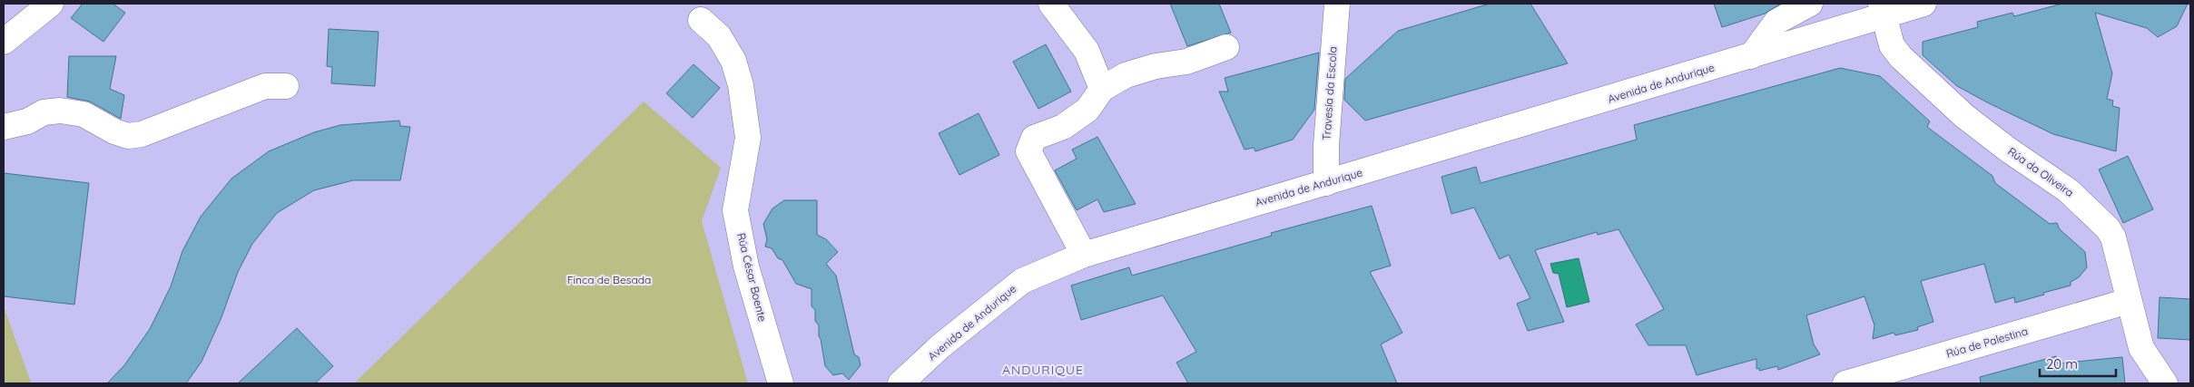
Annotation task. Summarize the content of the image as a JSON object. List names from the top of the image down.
{
  "streets": {
    "street": [
      "Avenida de Andurique",
      "Travesía da Escola",
      "Rúa da Oliveira",
      "Rúa César Boente",
      "Rúa de Palestina"
    ]
  },
  "crossings": [
    ["Avenida de Andurique", "Travesía da Escola"],
    ["Avenida de Andurique", "Rúa da Oliveira"],
    ["Rúa da Oliveira", "Rúa de Palestina"]
  ],
  "districts": ["ANDURIQUE"],
  "parks": ["Finca de Besada"],
  "scale_bar": "20 m"
}
